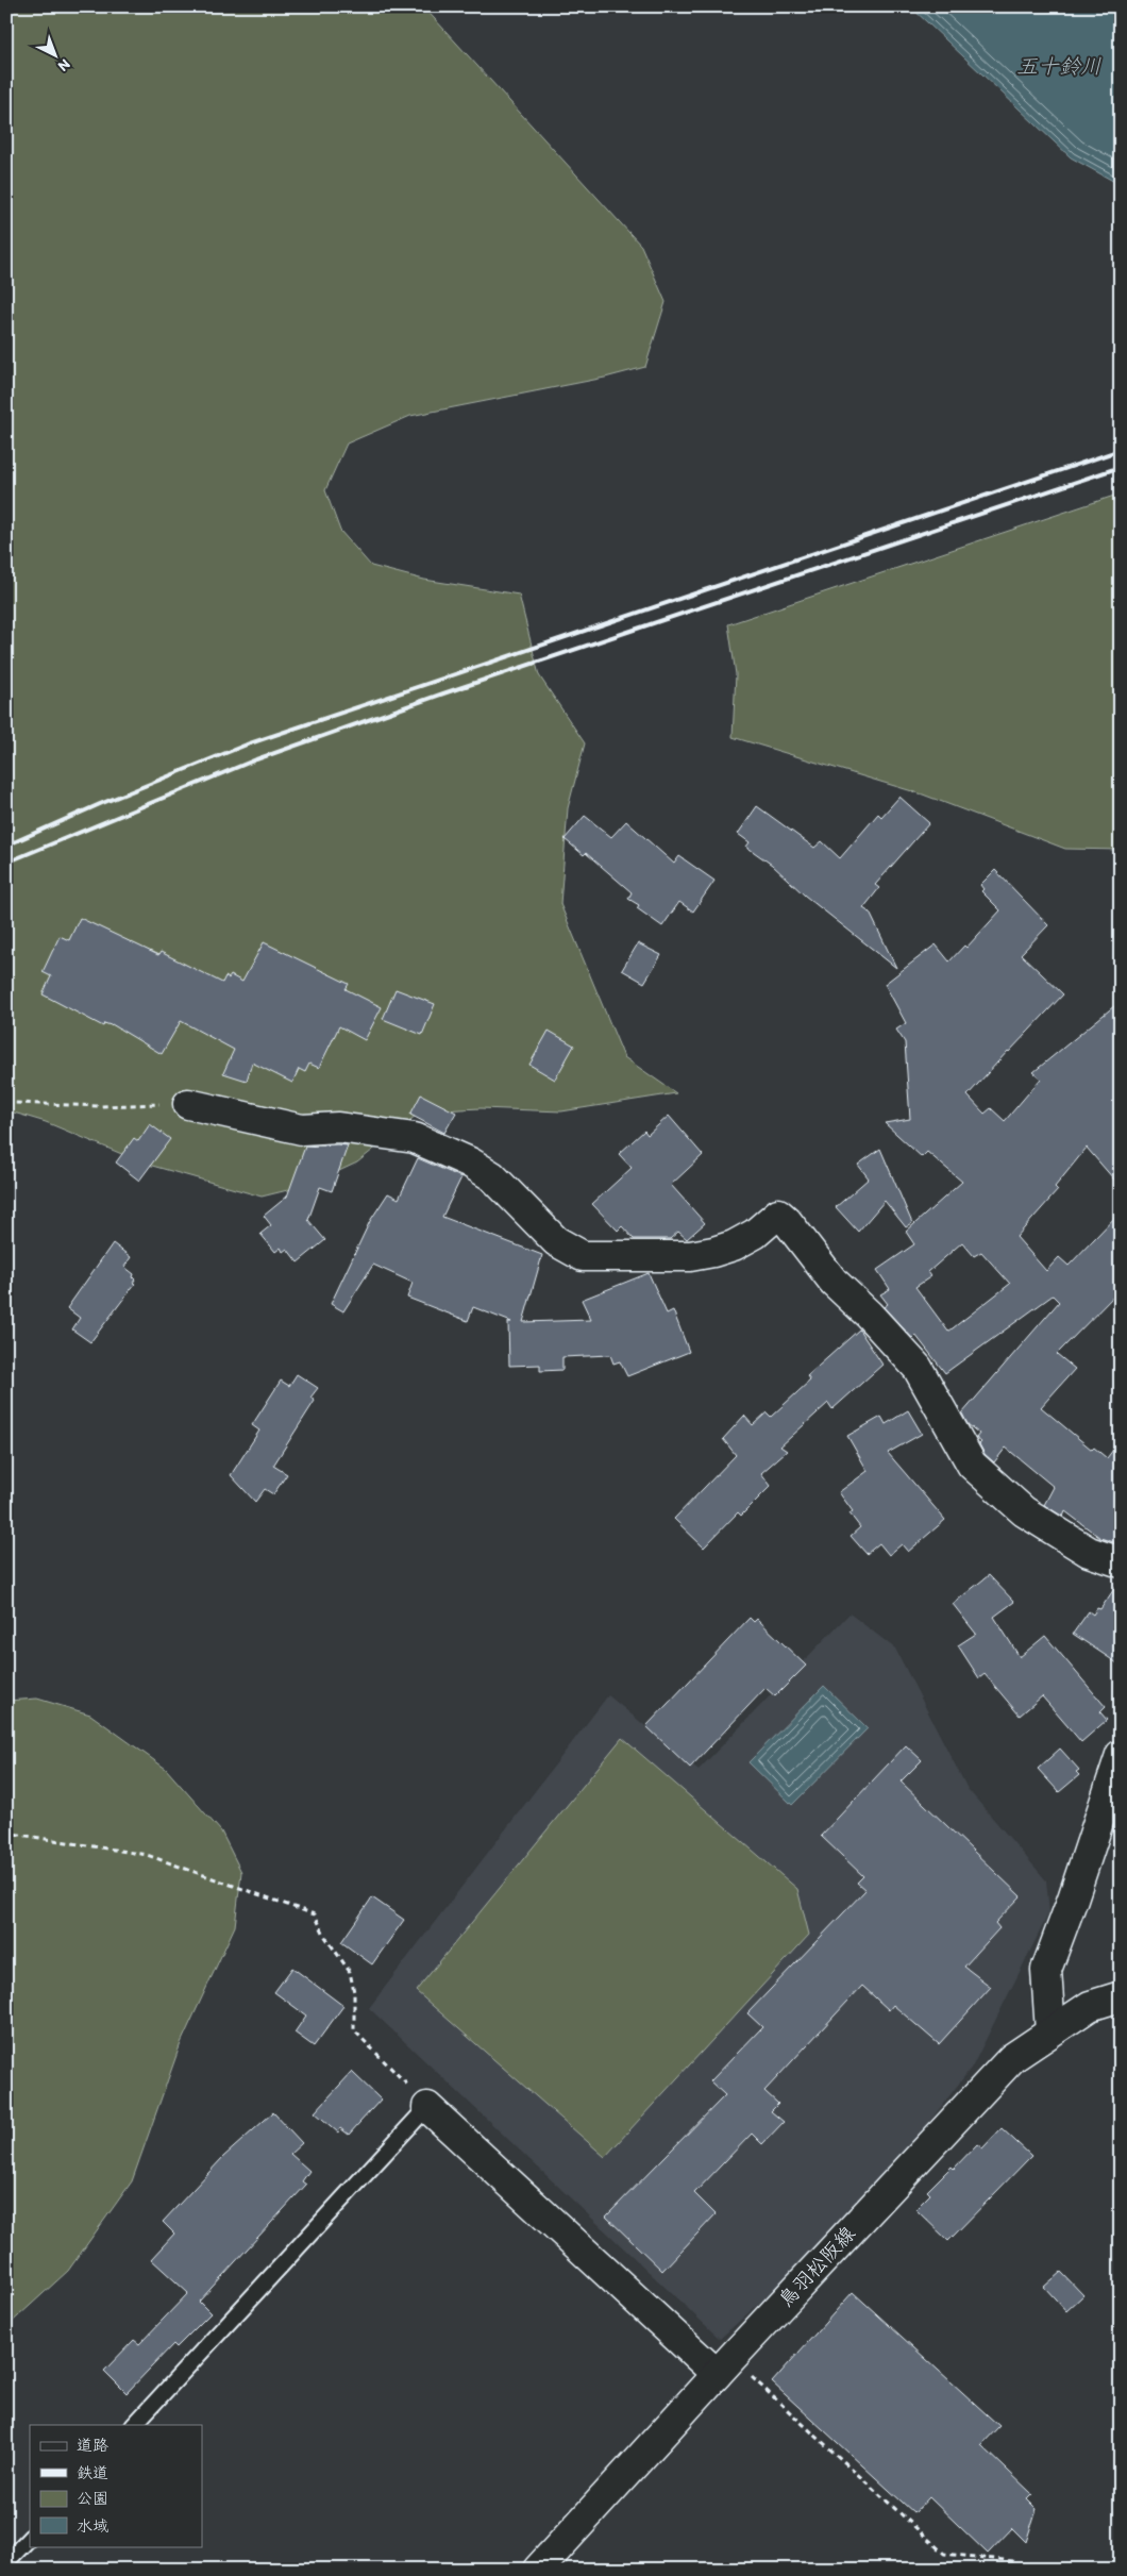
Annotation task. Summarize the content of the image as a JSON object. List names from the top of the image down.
{
  "streets": {
    "street": ["鳥羽松阪線"]
  },
  "water": ["五十鈴川"],
  "legend": [
    "道路",
    "鉄道",
    "公園",
    "水域"
  ],
  "north": "bottom right"
}
